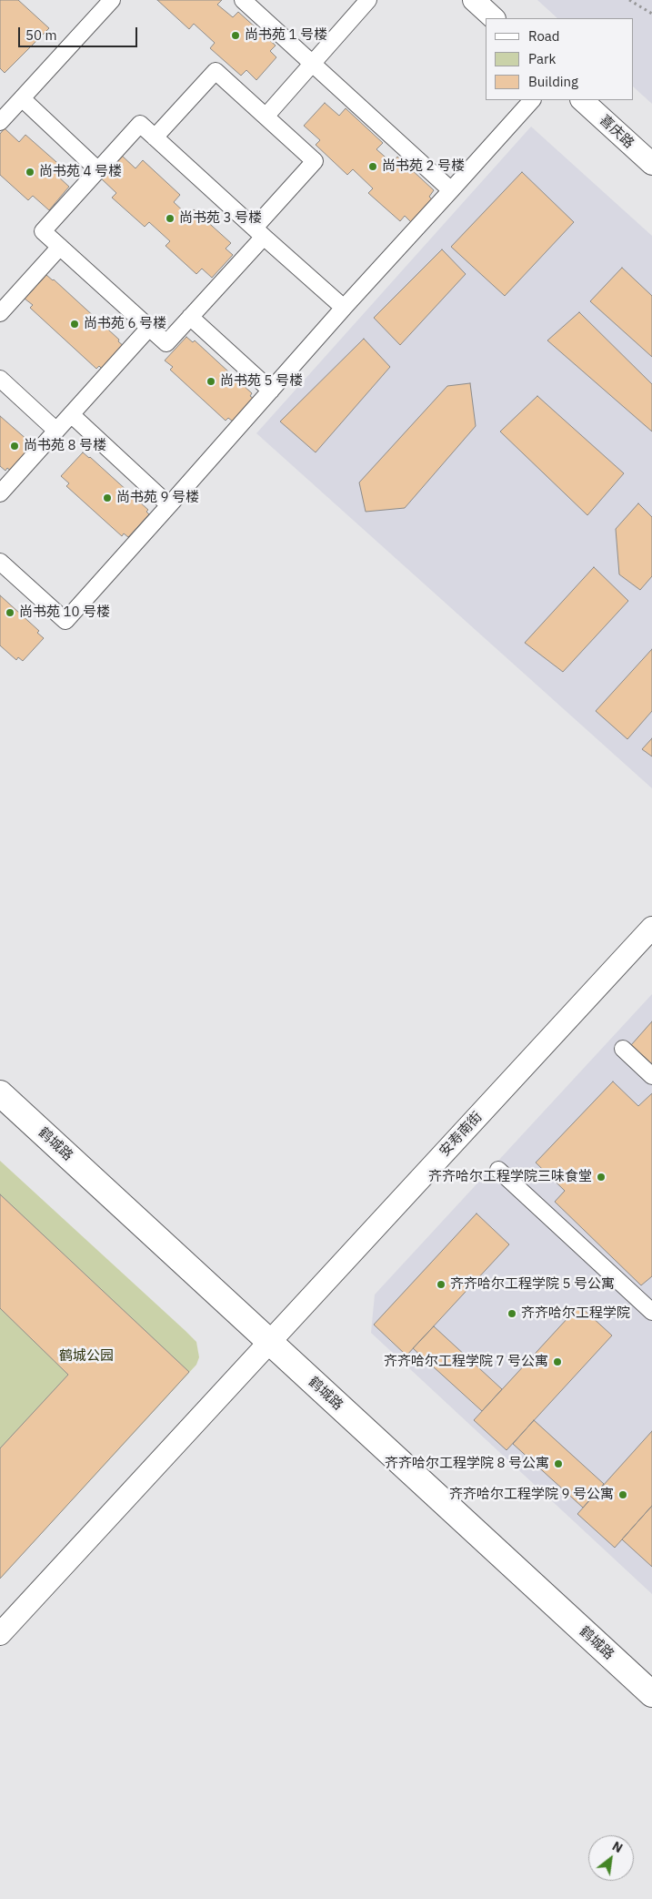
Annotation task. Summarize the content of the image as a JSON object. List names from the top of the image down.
{
  "streets": {
    "main road": ["鹤城路"],
    "street": ["喜庆路", "安寿南街"]
  },
  "crossings": [
    ["安寿南街", "鹤城路"]
  ],
  "parks": ["鹤城公园"],
  "places": [
    "尚书苑 1 号楼",
    "尚书苑 2 号楼",
    "尚书苑 4 号楼",
    "尚书苑 3 号楼",
    "尚书苑 6 号楼",
    "尚书苑 5 号楼",
    "尚书苑 8 号楼",
    "尚书苑 9 号楼",
    "尚书苑 10 号楼",
    "齐齐哈尔工程学院三味食堂",
    "齐齐哈尔工程学院 5 号公寓",
    "齐齐哈尔工程学院",
    "齐齐哈尔工程学院 7 号公寓",
    "齐齐哈尔工程学院 8 号公寓",
    "齐齐哈尔工程学院 9 号公寓"
  ],
  "legend": ["Road", "Park", "Building"],
  "scale_bar": "50 m",
  "north": "top right"
}
